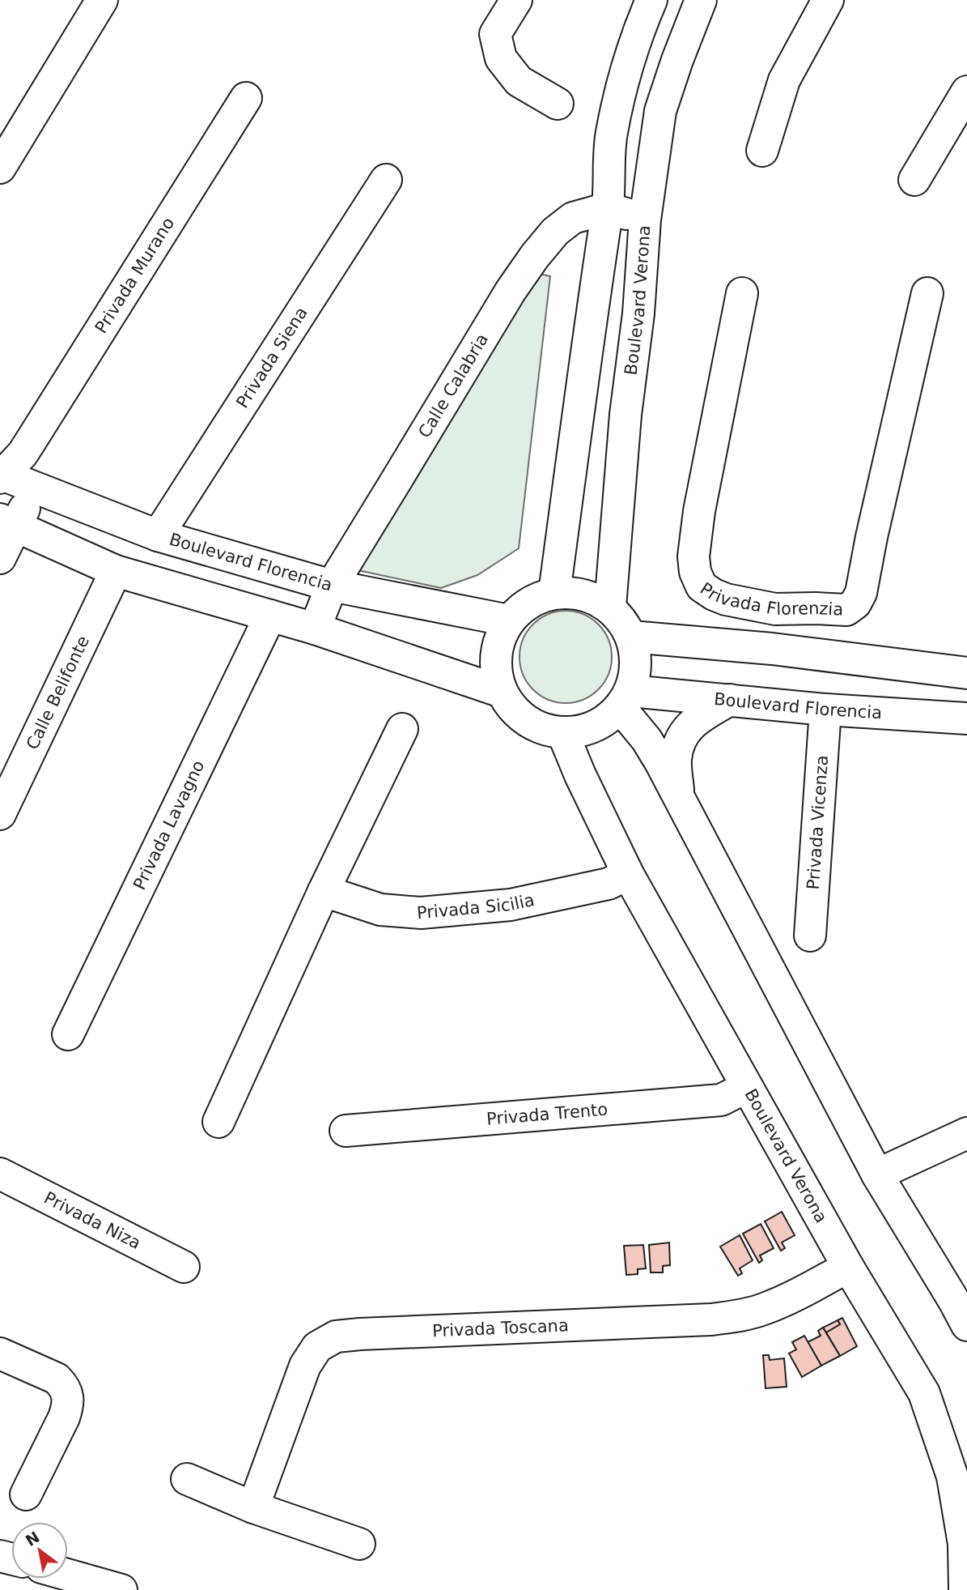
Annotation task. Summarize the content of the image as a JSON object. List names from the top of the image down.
{
  "streets": {
    "street": [
      "Privada Murano",
      "Boulevard Verona",
      "Privada Siena",
      "Calle Calabria",
      "Boulevard Florencia",
      "Privada Florenzia",
      "Calle Belifonte",
      "Privada Vicenza",
      "Privada Lavagno",
      "Privada Sicilia",
      "Privada Trento",
      "Privada Niza",
      "Privada Toscana"
    ]
  },
  "crossings": [
    ["Privada Murano", "Boulevard Florencia"],
    ["Boulevard Verona", "Boulevard Florencia"],
    ["Boulevard Verona", "Privada Sicilia"],
    ["Boulevard Verona", "Privada Trento"],
    ["Boulevard Verona", "Privada Toscana"],
    ["Privada Siena", "Boulevard Florencia"],
    ["Calle Calabria", "Boulevard Florencia"],
    ["Boulevard Florencia", "Privada Vicenza"]
  ],
  "north": "top left"
}
